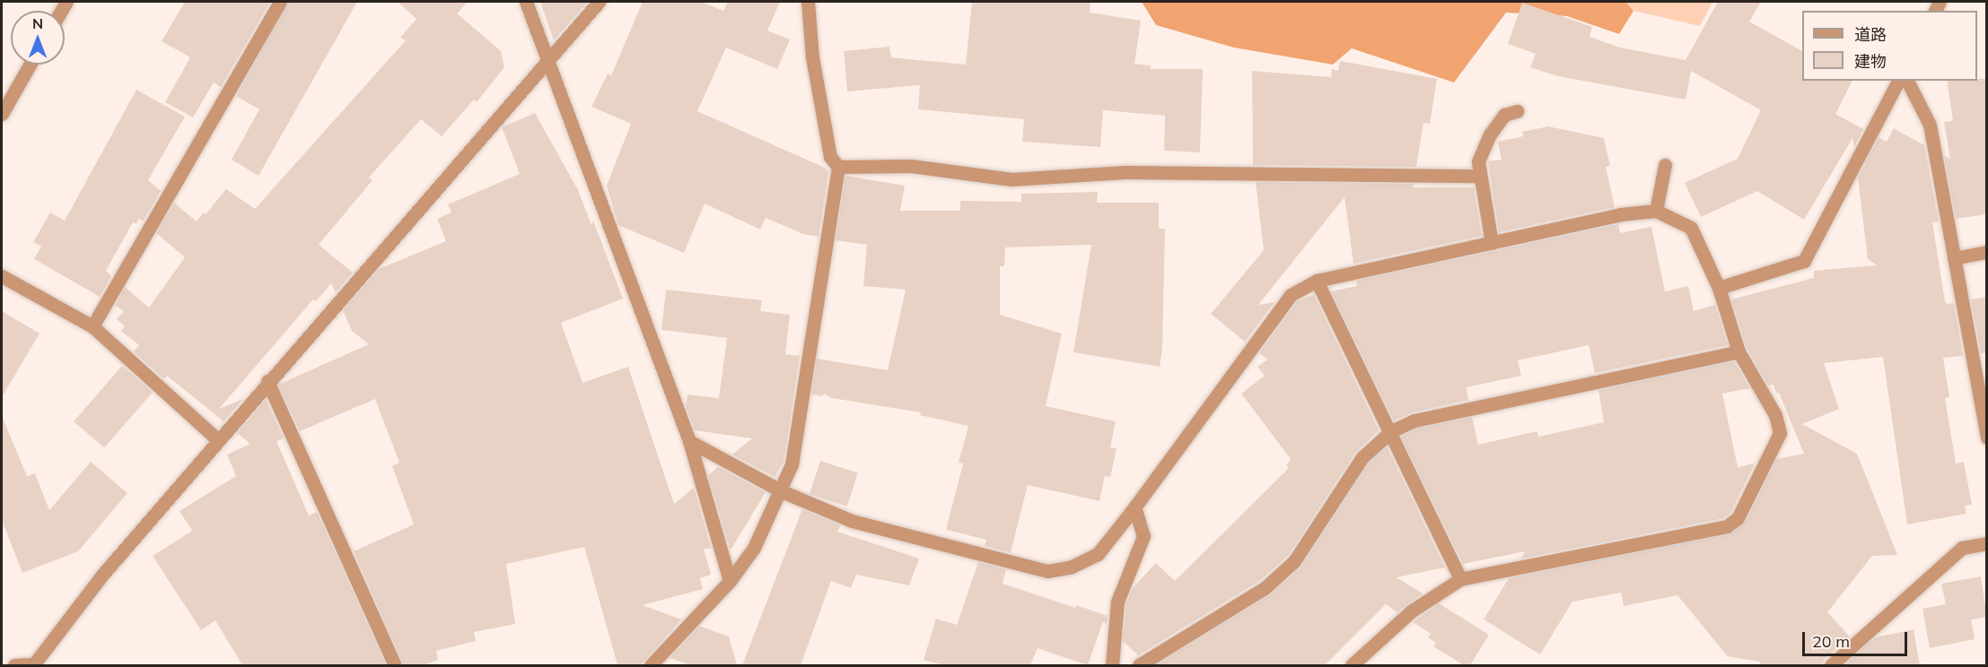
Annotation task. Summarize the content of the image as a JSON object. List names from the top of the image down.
{
  "legend": ["道路", "建物"],
  "scale_bar": "20 m",
  "north": "top"
}
